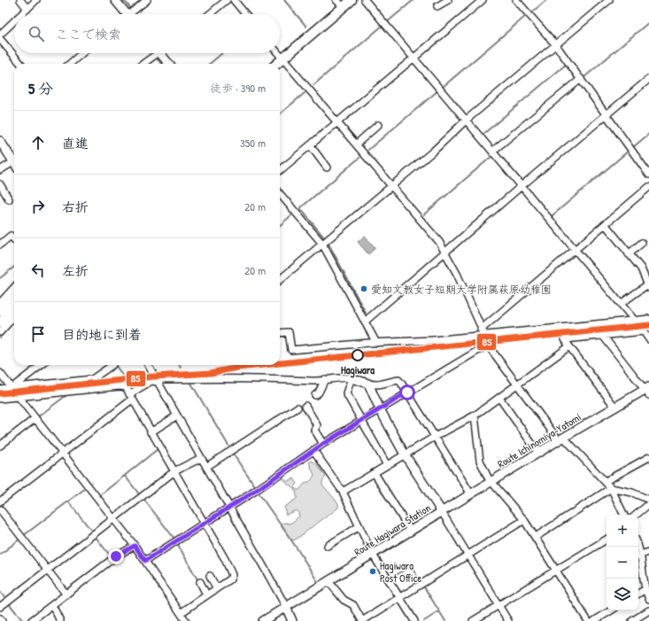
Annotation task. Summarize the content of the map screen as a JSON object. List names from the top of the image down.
{
  "streets": {
    "main road": ["Route Ichinomiya-Yatomi", "Route Hagiwara Station"]
  },
  "crossings": [
    ["Route Ichinomiya-Yatomi", "Route Hagiwara Station"]
  ],
  "places": ["愛知文教女子短期大学附属萩原幼稚園", "Hagiwara", "Hagiwara Post Office"],
  "lines": ["transit line BS"],
  "page": {
    "search": "ここで検索",
    "heading": ["5 分", "徒歩 · 390 m"],
    "list": [
      ["直進", "350 m"],
      ["右折", "20 m"],
      ["左折", "20 m"],
      "目的地に到着"
    ],
    "map_buttons": ["+", "−"]
  }
}
